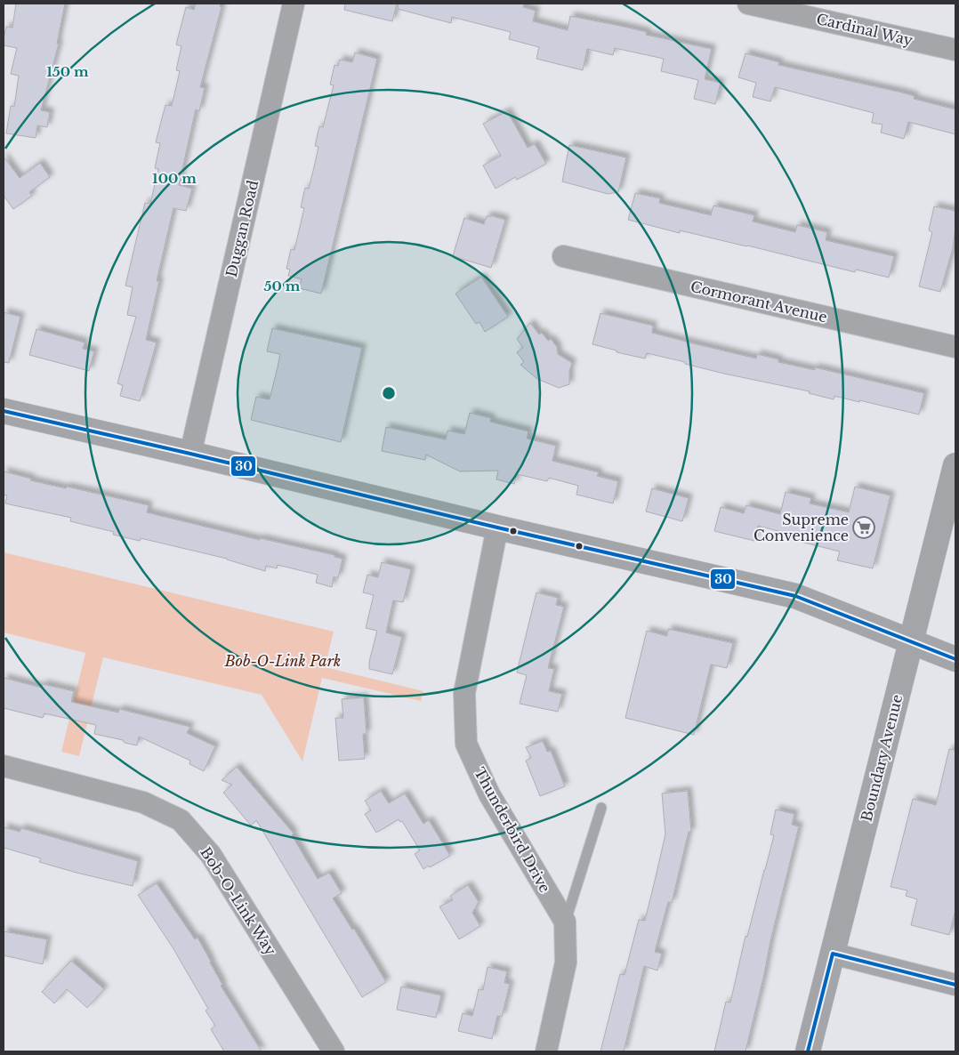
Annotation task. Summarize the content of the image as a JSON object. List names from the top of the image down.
{
  "streets": {
    "street": [
      "Cardinal Way",
      "Duggan Road",
      "Cormorant Avenue",
      "Boundary Avenue",
      "Thunderbird Drive",
      "Bob-O-Link Way"
    ]
  },
  "parks": ["Bob-O-Link Park"],
  "places": {
    "supermarket": ["Supreme Convenience"]
  },
  "lines": ["transit line 30"],
  "rings": ["150 m", "100 m", "50 m"]
}
